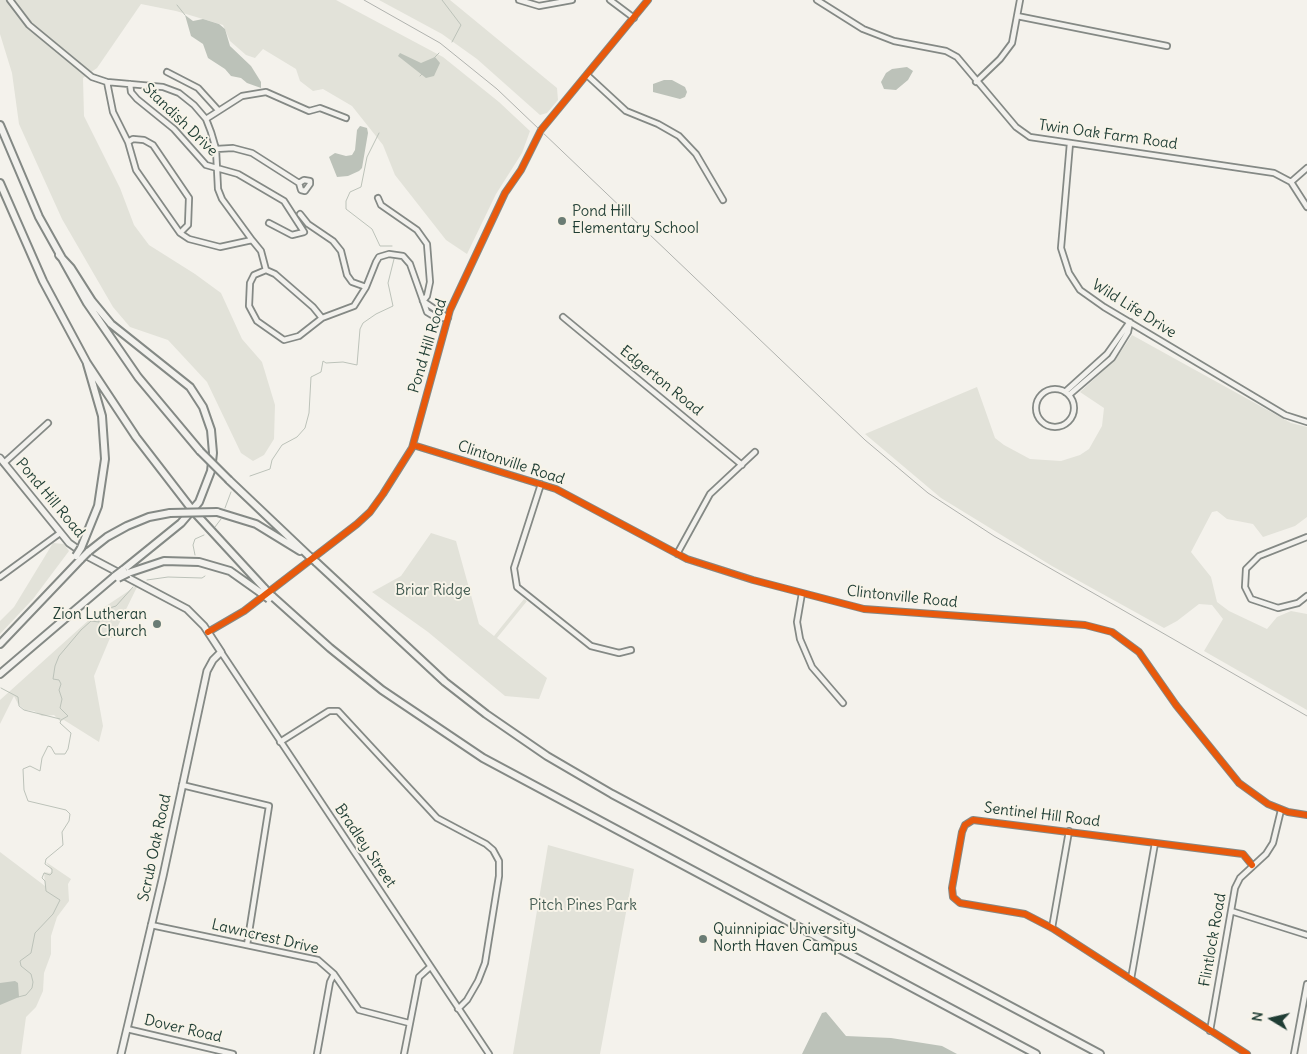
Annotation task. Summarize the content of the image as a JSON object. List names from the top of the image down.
{
  "streets": {
    "main road": ["Pond Hill Road", "Scrub Oak Road"],
    "street": [
      "Standish Drive",
      "Twin Oak Farm Road",
      "Wild Life Drive",
      "Edgerton Road",
      "Clintonville Road",
      "Sentinel Hill Road",
      "Bradley Street",
      "Lawncrest Drive",
      "Flintlock Road",
      "Dover Road"
    ]
  },
  "crossings": [
    ["Twin Oak Farm Road", "Wild Life Drive"],
    ["Pond Hill Road", "Clintonville Road"],
    ["Pond Hill Road", "Bradley Street"],
    ["Pond Hill Road", "Scrub Oak Road"],
    ["Clintonville Road", "Flintlock Road"],
    ["Sentinel Hill Road", "Flintlock Road"],
    ["Bradley Street", "Scrub Oak Road"],
    ["Scrub Oak Road", "Lawncrest Drive"],
    ["Scrub Oak Road", "Dover Road"]
  ],
  "parks": ["Briar Ridge", "Pitch Pines Park"],
  "places": ["Pond Hill Elementary School", "Zion Lutheran Church", "Quinnipiac University North Haven Campus"],
  "north": "left"
}
